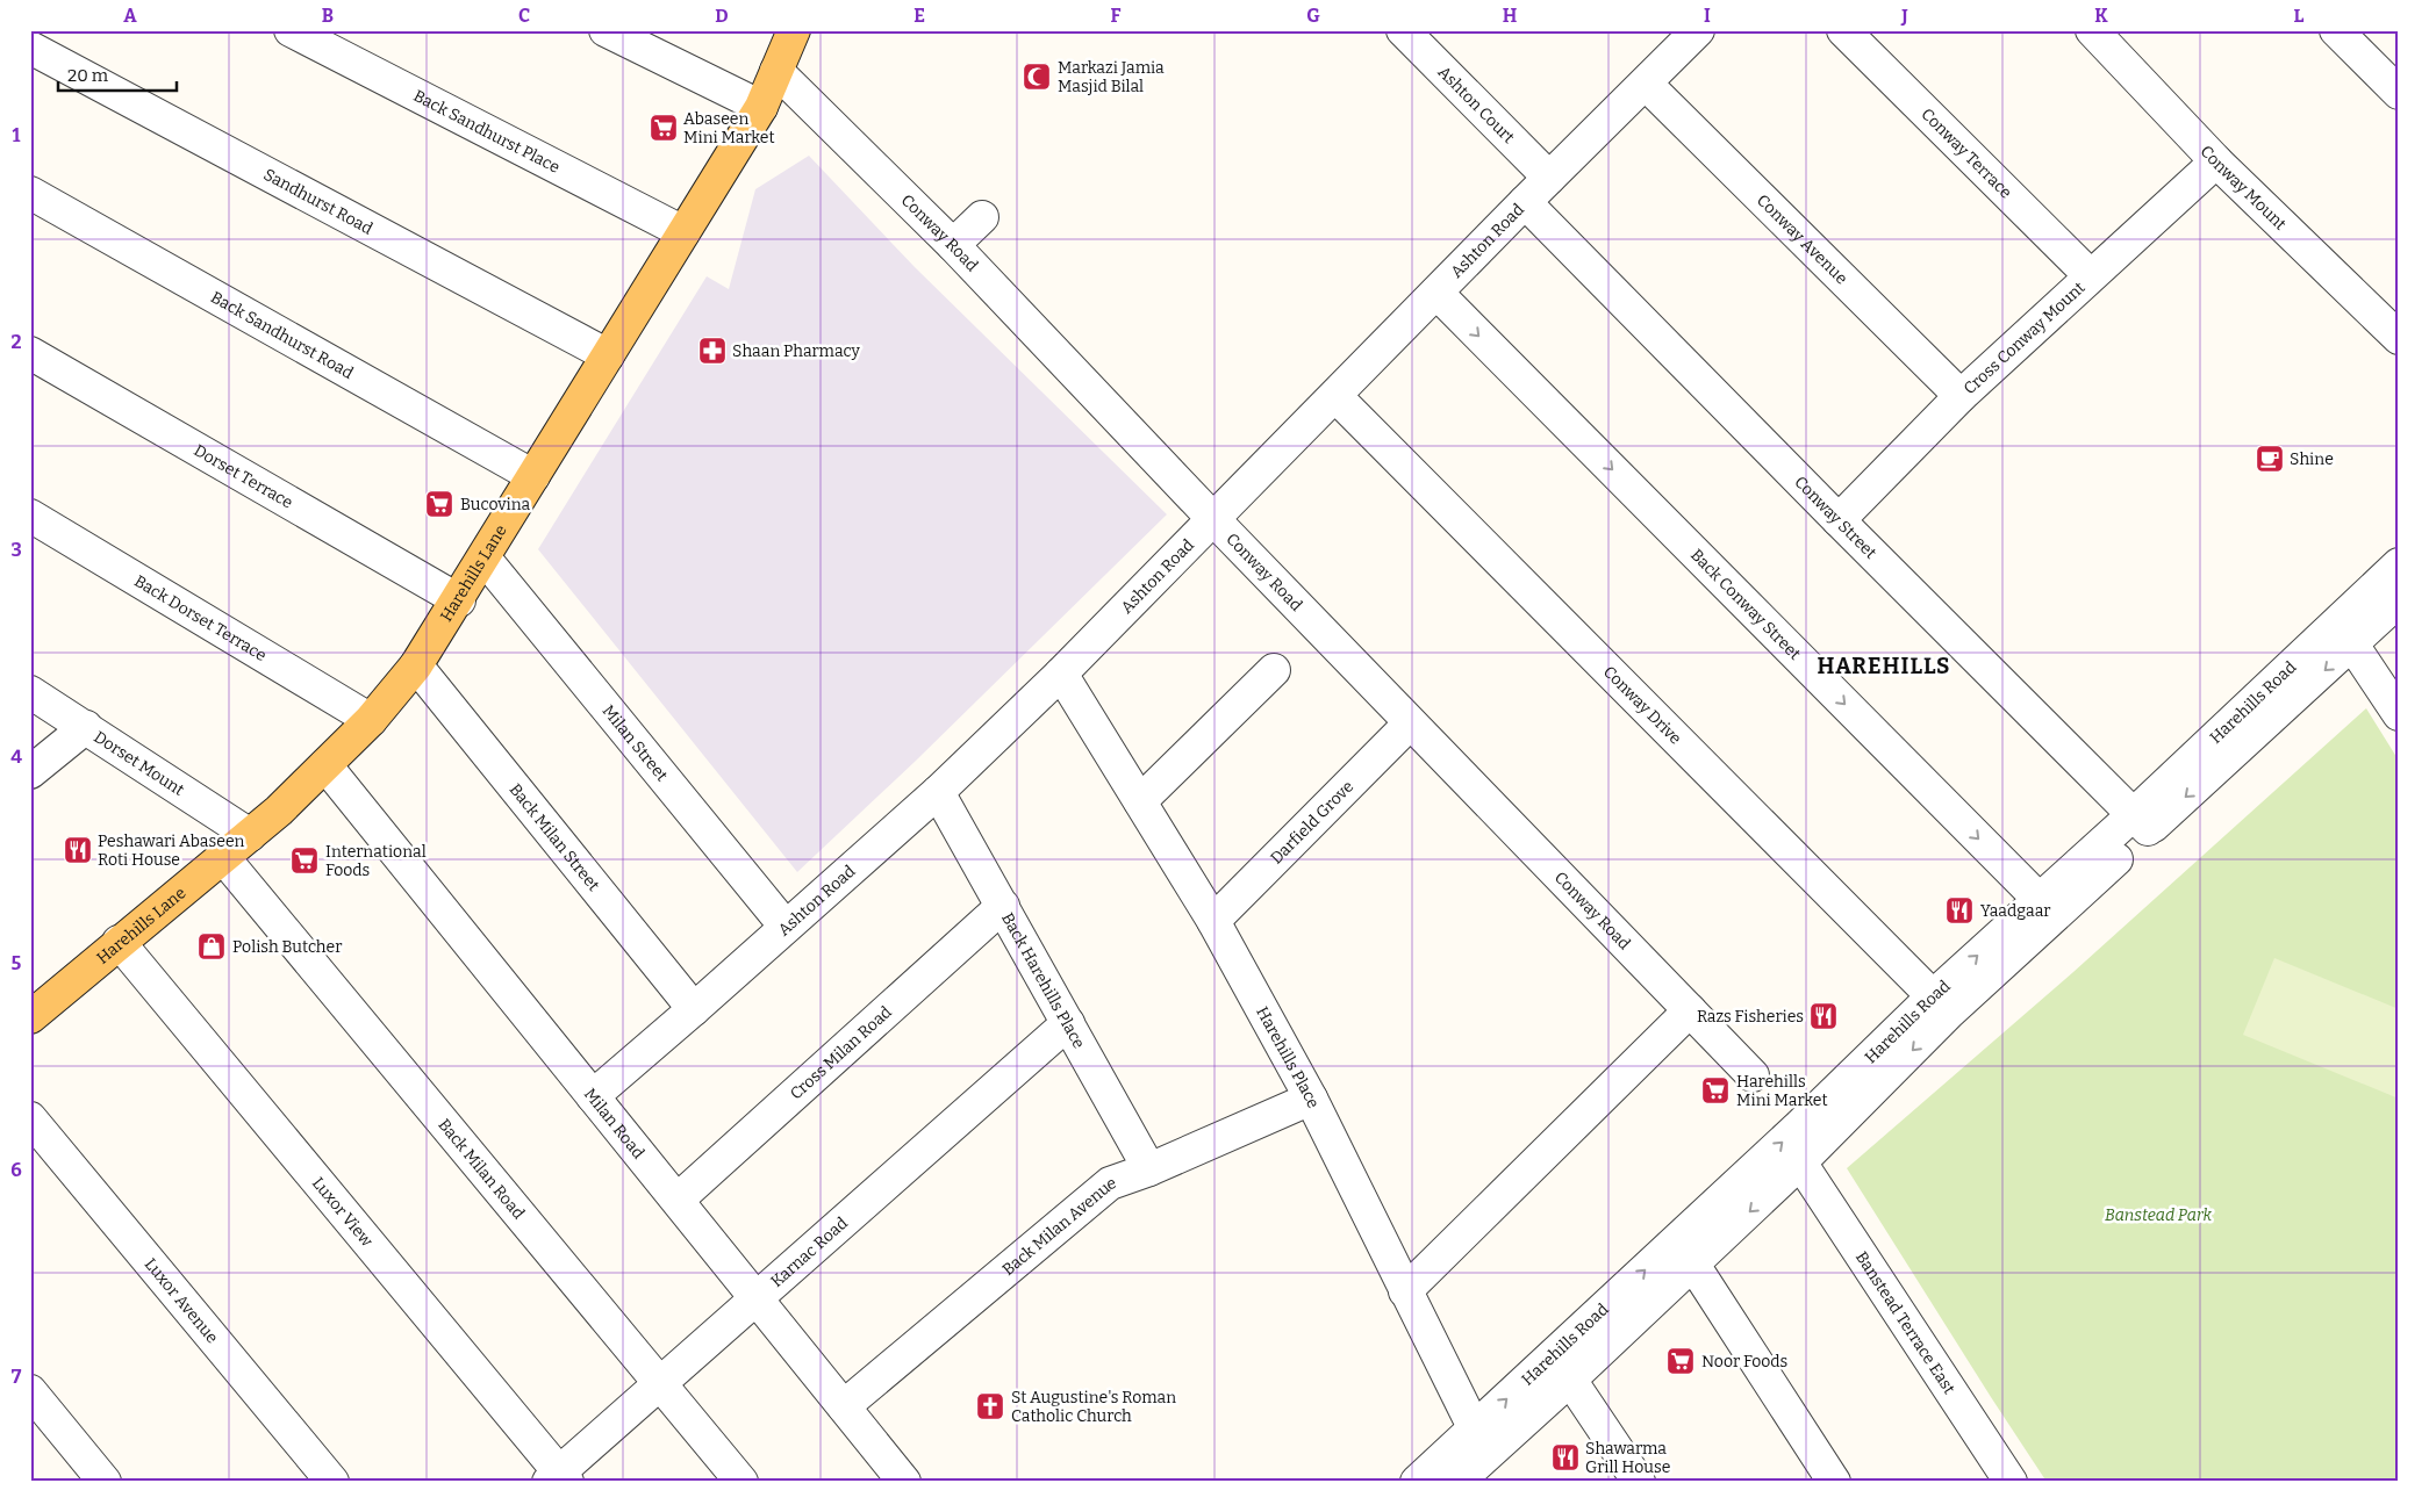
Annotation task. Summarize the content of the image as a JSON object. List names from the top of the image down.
{
  "streets": {
    "main road": ["Harehills Lane"],
    "street": [
      "Ashton Court",
      "Back Sandhurst Place",
      "Conway Terrace",
      "Conway Mount",
      "Sandhurst Road",
      "Conway Road",
      "Conway Avenue",
      "Ashton Road",
      "Back Sandhurst Road",
      "Cross Conway Mount",
      "Dorset Terrace",
      "Conway Street",
      "Back Conway Street",
      "Back Dorset Terrace",
      "Harehills Road",
      "Conway Drive",
      "Milan Street",
      "Dorset Mount",
      "Darfield Grove",
      "Back Milan Street",
      "Back Harehills Place",
      "Cross Milan Road",
      "Harehills Place",
      "Milan Road",
      "Back Milan Road",
      "Luxor View",
      "Back Milan Avenue",
      "Karnac Road",
      "Luxor Avenue",
      "Banstead Terrace East"
    ]
  },
  "crossings": [
    ["Ashton Court", "Ashton Road"],
    ["Back Sandhurst Place", "Harehills Lane"],
    ["Conway Terrace", "Cross Conway Mount"],
    ["Conway Mount", "Cross Conway Mount"],
    ["Sandhurst Road", "Harehills Lane"],
    ["Conway Road", "Ashton Road"],
    ["Conway Road", "Harehills Lane"],
    ["Conway Road", "Darfield Grove"],
    ["Conway Avenue", "Ashton Road"],
    ["Conway Avenue", "Cross Conway Mount"],
    ["Ashton Road", "Conway Street"],
    ["Ashton Road", "Back Conway Street"],
    ["Ashton Road", "Conway Drive"],
    ["Ashton Road", "Milan Street"],
    ["Ashton Road", "Back Milan Street"],
    ["Ashton Road", "Back Harehills Place"],
    ["Ashton Road", "Harehills Place"],
    ["Ashton Road", "Milan Road"],
    ["Back Sandhurst Road", "Harehills Lane"],
    ["Cross Conway Mount", "Conway Street"],
    ["Dorset Terrace", "Harehills Lane"],
    ["Conway Street", "Harehills Road"],
    ["Harehills Lane", "Back Dorset Terrace"],
    ["Harehills Lane", "Milan Street"],
    ["Harehills Lane", "Dorset Mount"],
    ["Harehills Lane", "Back Milan Street"],
    ["Harehills Lane", "Milan Road"],
    ["Harehills Lane", "Back Milan Road"],
    ["Harehills Lane", "Luxor View"],
    ["Back Conway Street", "Harehills Road"],
    ["Harehills Road", "Conway Drive"],
    ["Harehills Road", "Harehills Place"],
    ["Harehills Road", "Banstead Terrace East"],
    ["Darfield Grove", "Harehills Place"],
    ["Back Harehills Place", "Cross Milan Road"],
    ["Back Harehills Place", "Back Milan Avenue"],
    ["Back Harehills Place", "Karnac Road"],
    ["Cross Milan Road", "Milan Road"],
    ["Harehills Place", "Back Milan Avenue"],
    ["Milan Road", "Back Milan Avenue"],
    ["Milan Road", "Karnac Road"],
    ["Back Milan Road", "Karnac Road"],
    ["Luxor View", "Karnac Road"]
  ],
  "one_way": ["Back Conway Street"],
  "districts": ["HAREHILLS"],
  "parks": ["Banstead Park"],
  "places": {
    "mosque": ["Markazi Jamia Masjid Bilal"],
    "supermarket": [
      "Abaseen Mini Market",
      "Bucovina",
      "International Foods",
      "Harehills Mini Market",
      "Noor Foods"
    ],
    "pharmacy": ["Shaan Pharmacy"],
    "cafe": ["Shine"],
    "restaurant": [
      "Peshawari Abaseen Roti House",
      "Yaadgaar",
      "Razs Fisheries",
      "Shawarma Grill House"
    ],
    "shop": ["Polish Butcher"],
    "church": ["St Augustine's Roman Catholic Church"]
  },
  "scale_bar": "20 m",
  "grid": {
    "columns": [
      "A",
      "B",
      "C",
      "D",
      "E",
      "F",
      "G",
      "H",
      "I",
      "J",
      "K",
      "L"
    ],
    "rows": [
      "1",
      "2",
      "3",
      "4",
      "5",
      "6",
      "7"
    ]
  }
}
